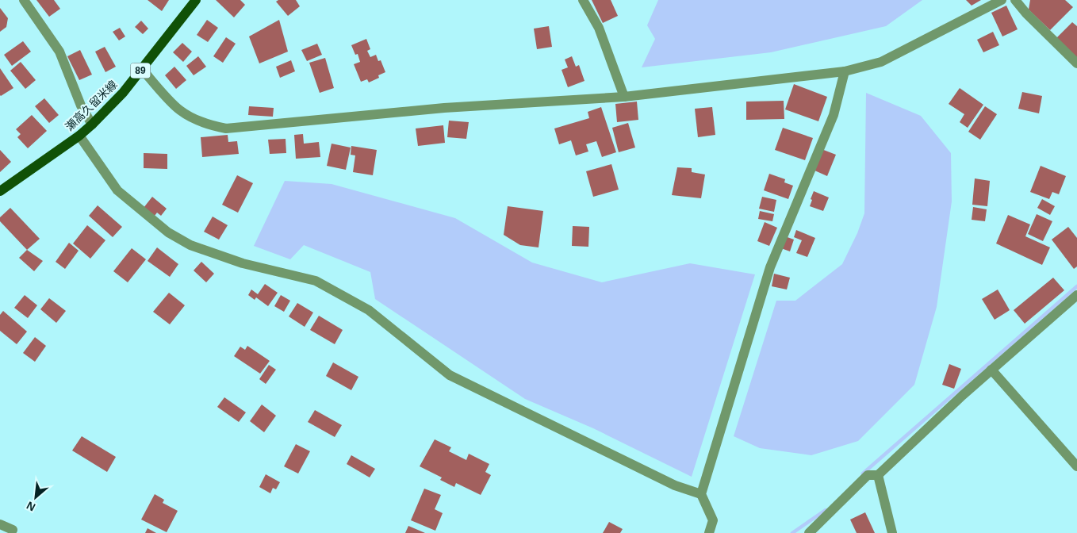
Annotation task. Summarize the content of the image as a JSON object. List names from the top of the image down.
{
  "streets": {
    "main road": ["89", "瀬高久留米線"]
  },
  "north": "bottom left"
}
